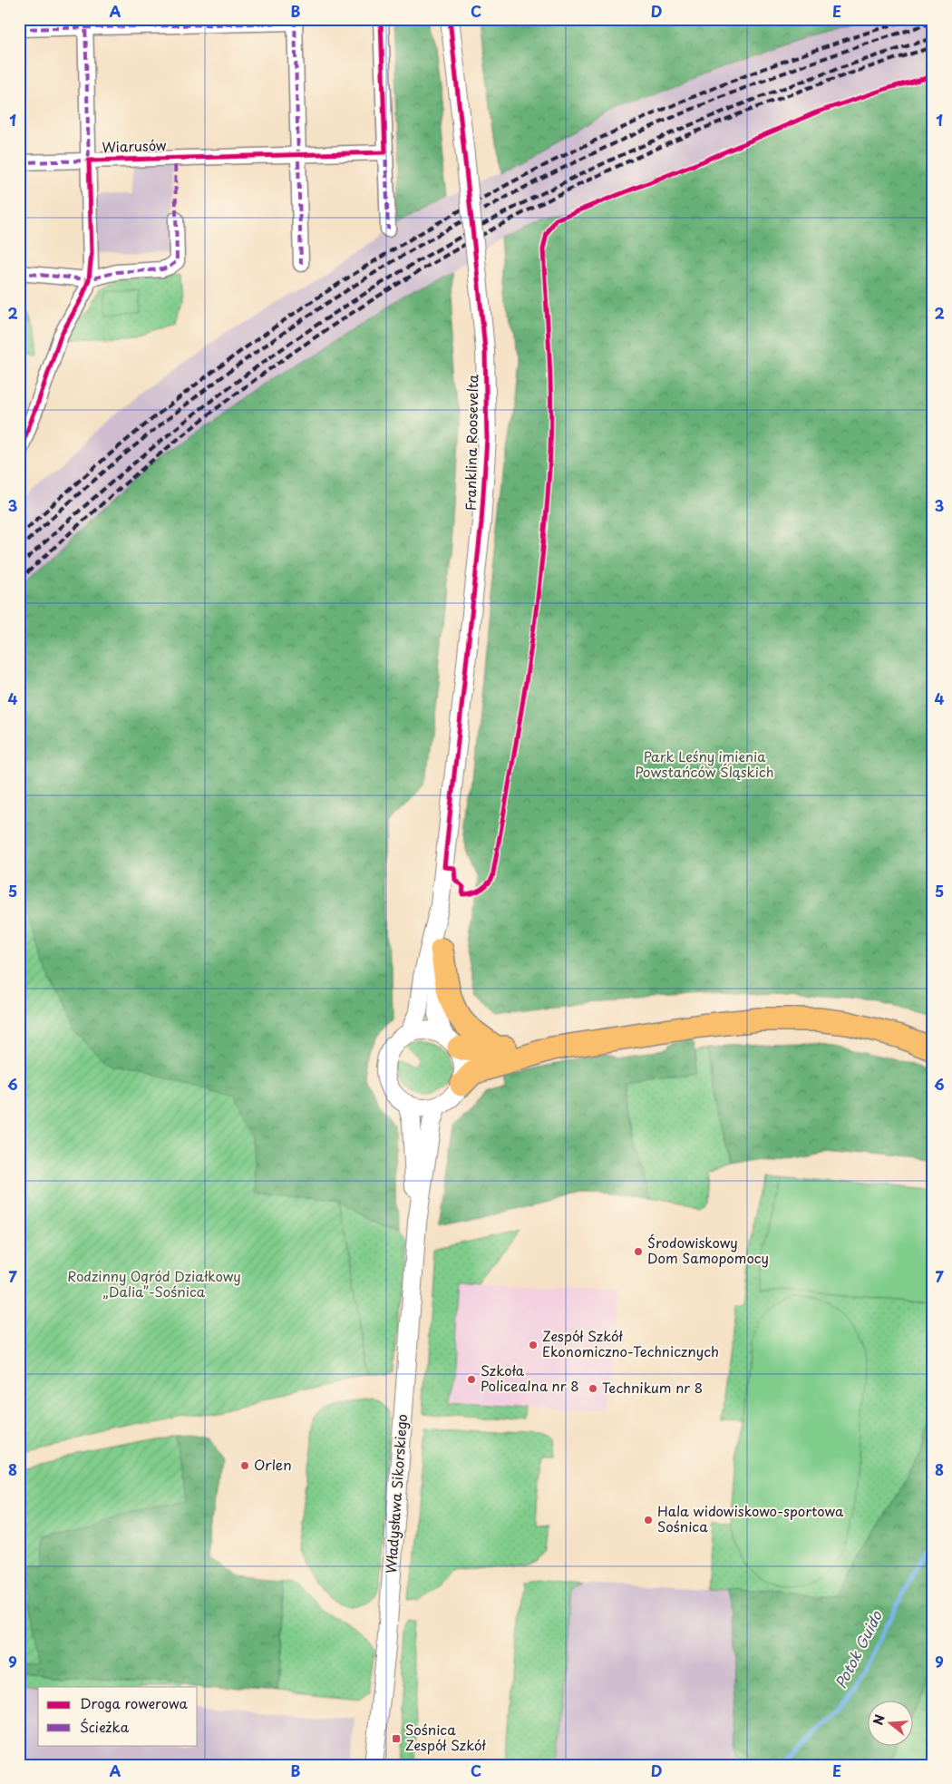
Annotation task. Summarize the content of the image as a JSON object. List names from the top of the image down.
{
  "streets": {
    "street": ["Wiarusów", "Franklina Roosevelta", "Władysława Sikorskiego"]
  },
  "crossings": [
    ["Franklina Roosevelta", "Władysława Sikorskiego"]
  ],
  "water": ["Potok Guido"],
  "parks": ["Park Leśny imienia Powstańców Śląskich", "Rodzinny Ogród Działkowy „Dalia”-Sośnica"],
  "places": {
    "other": [
      "Środowiskowy Dom Samopomocy",
      "Zespół Szkół Ekonomiczno-Technicznych",
      "Szkoła Policealna nr 8",
      "Technikum nr 8",
      "Orlen",
      "Hala widowiskowo-sportowa Sośnica"
    ],
    "transit": ["Sośnica Zespół Szkół"]
  },
  "legend": ["Droga rowerowa", "Ścieżka"],
  "north": "left",
  "grid": {
    "columns": [
      "A",
      "B",
      "C",
      "D",
      "E"
    ],
    "rows": [
      "1",
      "2",
      "3",
      "4",
      "5",
      "6",
      "7",
      "8",
      "9"
    ]
  }
}
